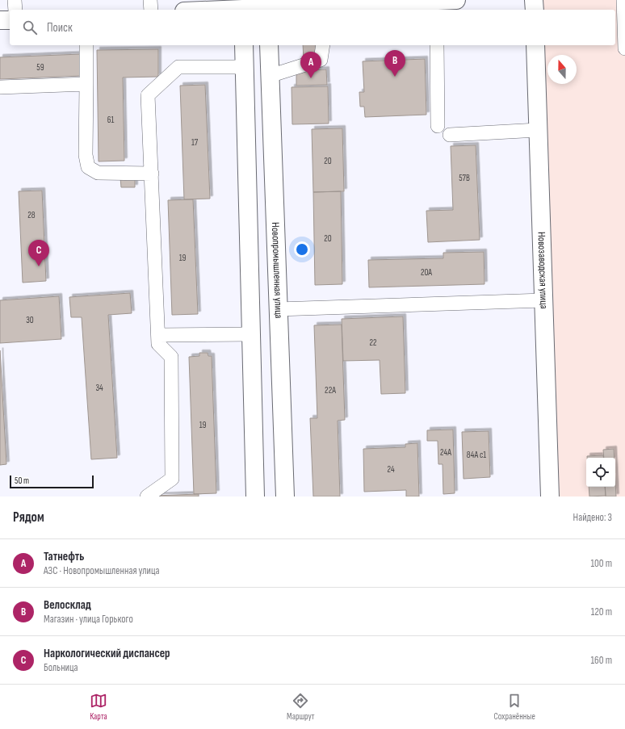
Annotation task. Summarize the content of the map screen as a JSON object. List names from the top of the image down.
{
  "streets": {
    "main road": ["Новопромышленная улица", "Новозаводская улица"]
  },
  "house_numbers": [
    "59",
    "61",
    "17",
    "20",
    "57В",
    "28",
    "20",
    "19",
    "20А",
    "30",
    "22",
    "34",
    "22А",
    "19",
    "24А",
    "84А с1",
    "24"
  ],
  "scale_bar": "50 m",
  "north": "top",
  "page": {
    "search": "Поиск",
    "pins": ["B", "A", "C"],
    "scale": "50 m",
    "heading": ["Рядом", "Найдено: 3"],
    "list": [
      {
        "mark": "A",
        "name": "Татнефть",
        "note": "АЗС · Новопромышленная улица",
        "value": "100 m"
      },
      {
        "mark": "B",
        "name": "Велосклад",
        "note": "Магазин · улица Горького",
        "value": "120 m"
      },
      {
        "mark": "C",
        "name": "Наркологический диспансер",
        "note": "Больница",
        "value": "160 m"
      }
    ],
    "nav": ["Карта", "Маршрут", "Сохранённые"]
  }
}
